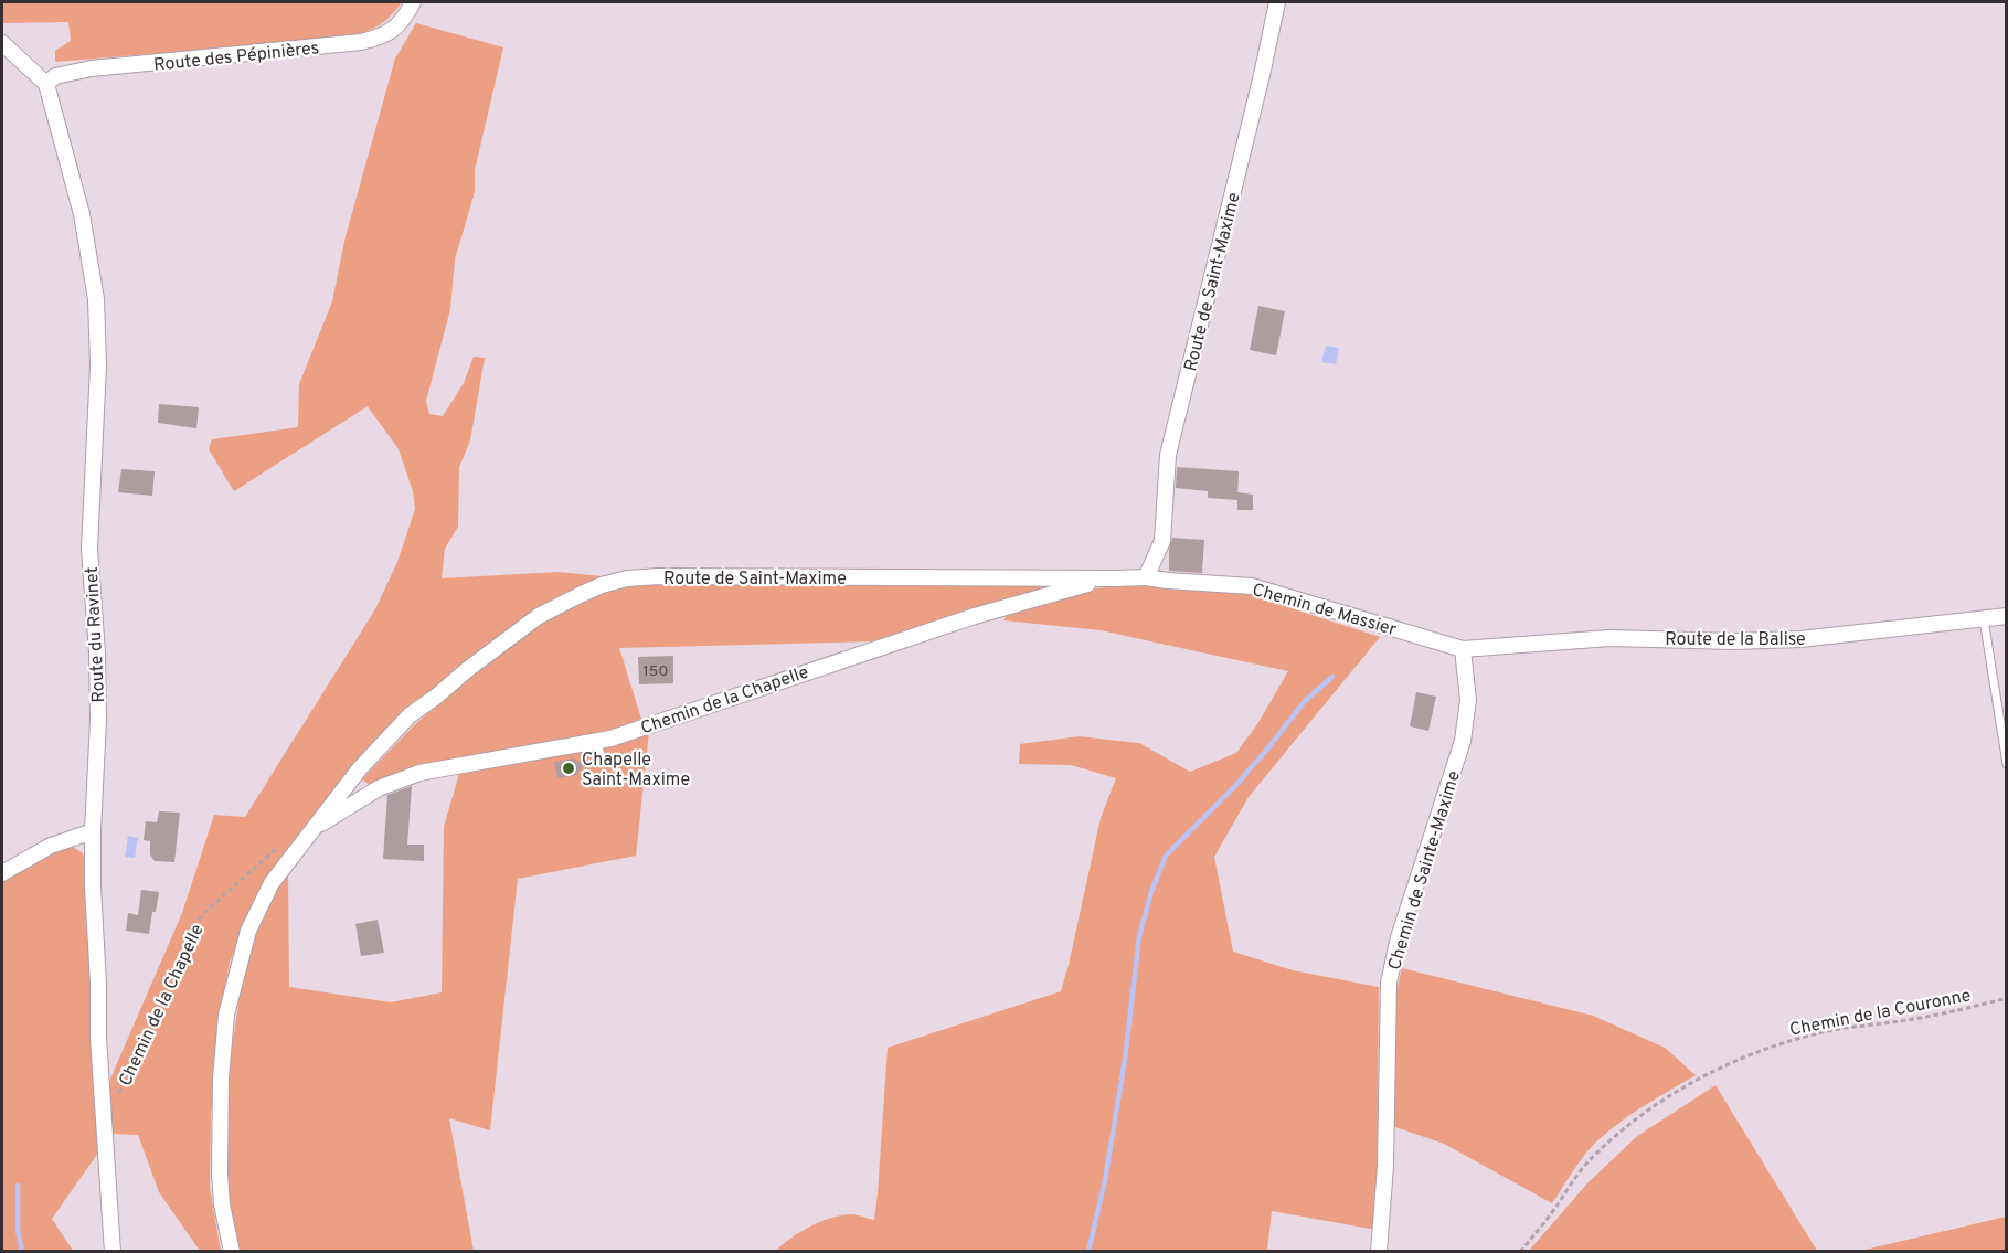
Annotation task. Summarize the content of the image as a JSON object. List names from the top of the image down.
{
  "streets": {
    "street": [
      "Route des Pépinières",
      "Route de Saint-Maxime",
      "Chemin de Massier",
      "Route du Ravinet",
      "Route de la Balise",
      "Chemin de la Chapelle",
      "Chemin de Sainte-Maxime"
    ],
    "path": ["Chemin de la Couronne"]
  },
  "crossings": [
    ["Route des Pépinières", "Route du Ravinet"],
    ["Route de Saint-Maxime", "Chemin de Massier"],
    ["Route de Saint-Maxime", "Chemin de la Chapelle"],
    ["Chemin de Massier", "Route de la Balise"],
    ["Chemin de Massier", "Chemin de Sainte-Maxime"],
    ["Route du Ravinet", "Chemin de la Chapelle"],
    ["Route de la Balise", "Chemin de Sainte-Maxime"]
  ],
  "places": ["Chapelle Saint-Maxime"],
  "house_numbers": ["150"]
}
